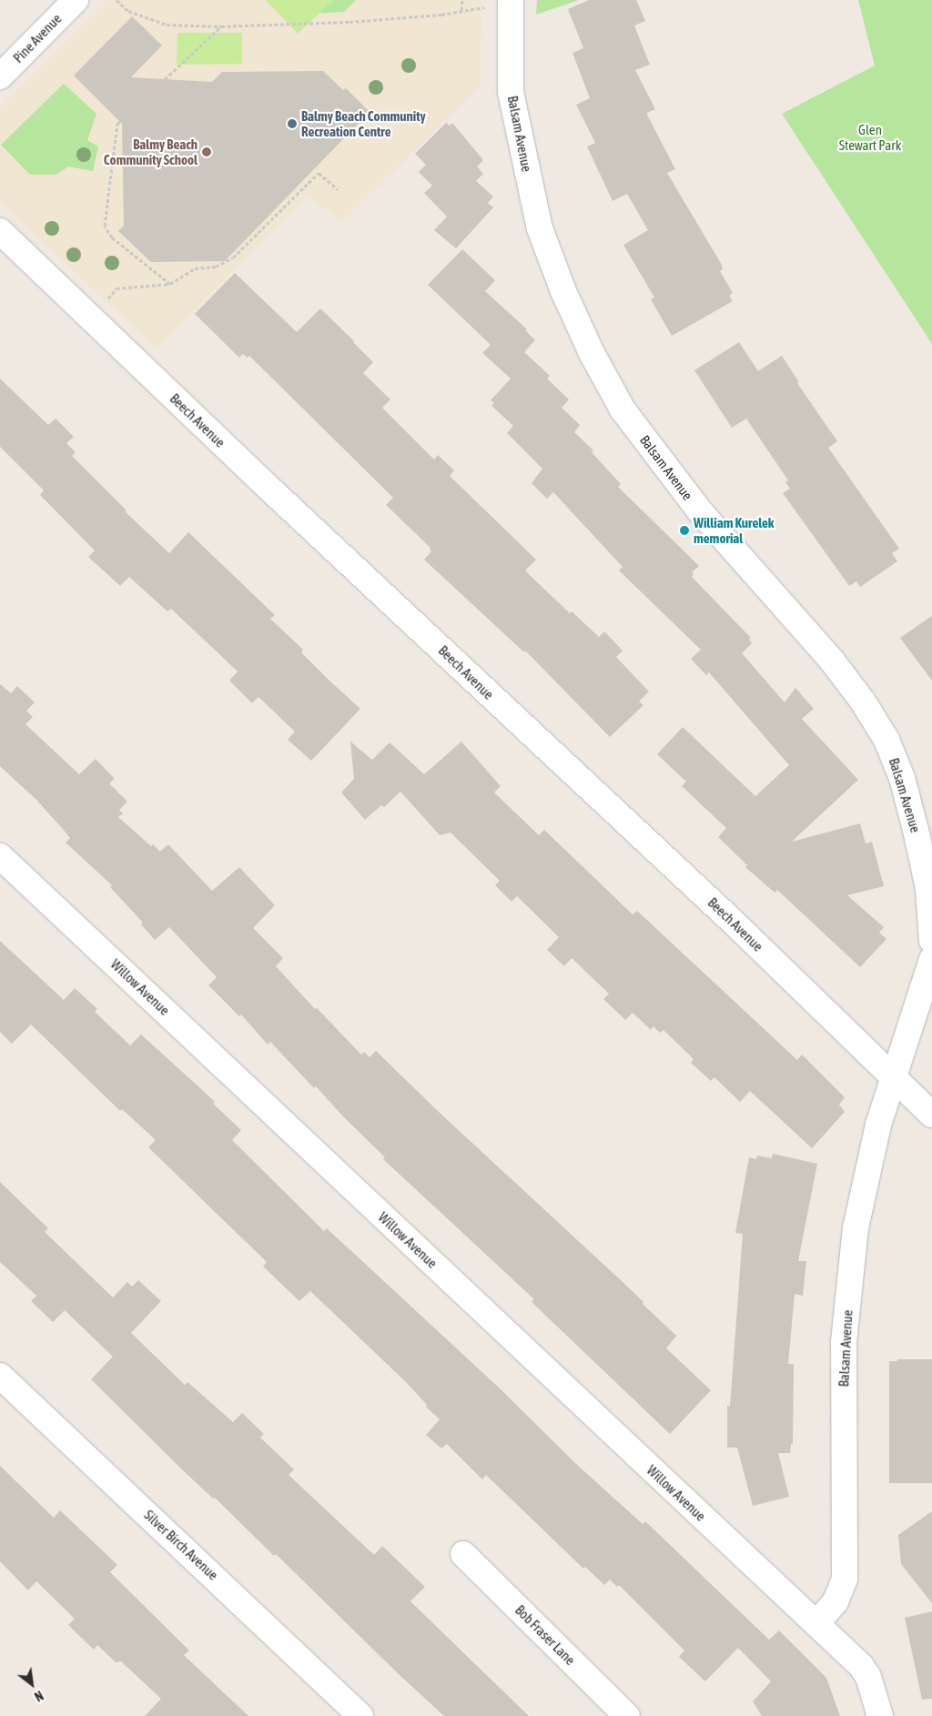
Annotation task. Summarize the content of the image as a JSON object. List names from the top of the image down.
{
  "streets": {
    "street": [
      "Pine Avenue",
      "Balsam Avenue",
      "Beech Avenue",
      "Willow Avenue",
      "Silver Birch Avenue",
      "Bob Fraser Lane"
    ]
  },
  "crossings": [
    ["Balsam Avenue", "Beech Avenue"],
    ["Balsam Avenue", "Willow Avenue"]
  ],
  "parks": ["Glen Stewart Park"],
  "places": ["Balmy Beach Community Recreation Centre", "Balmy Beach Community School", "William Kurelek memorial"],
  "north": "bottom right"
}
